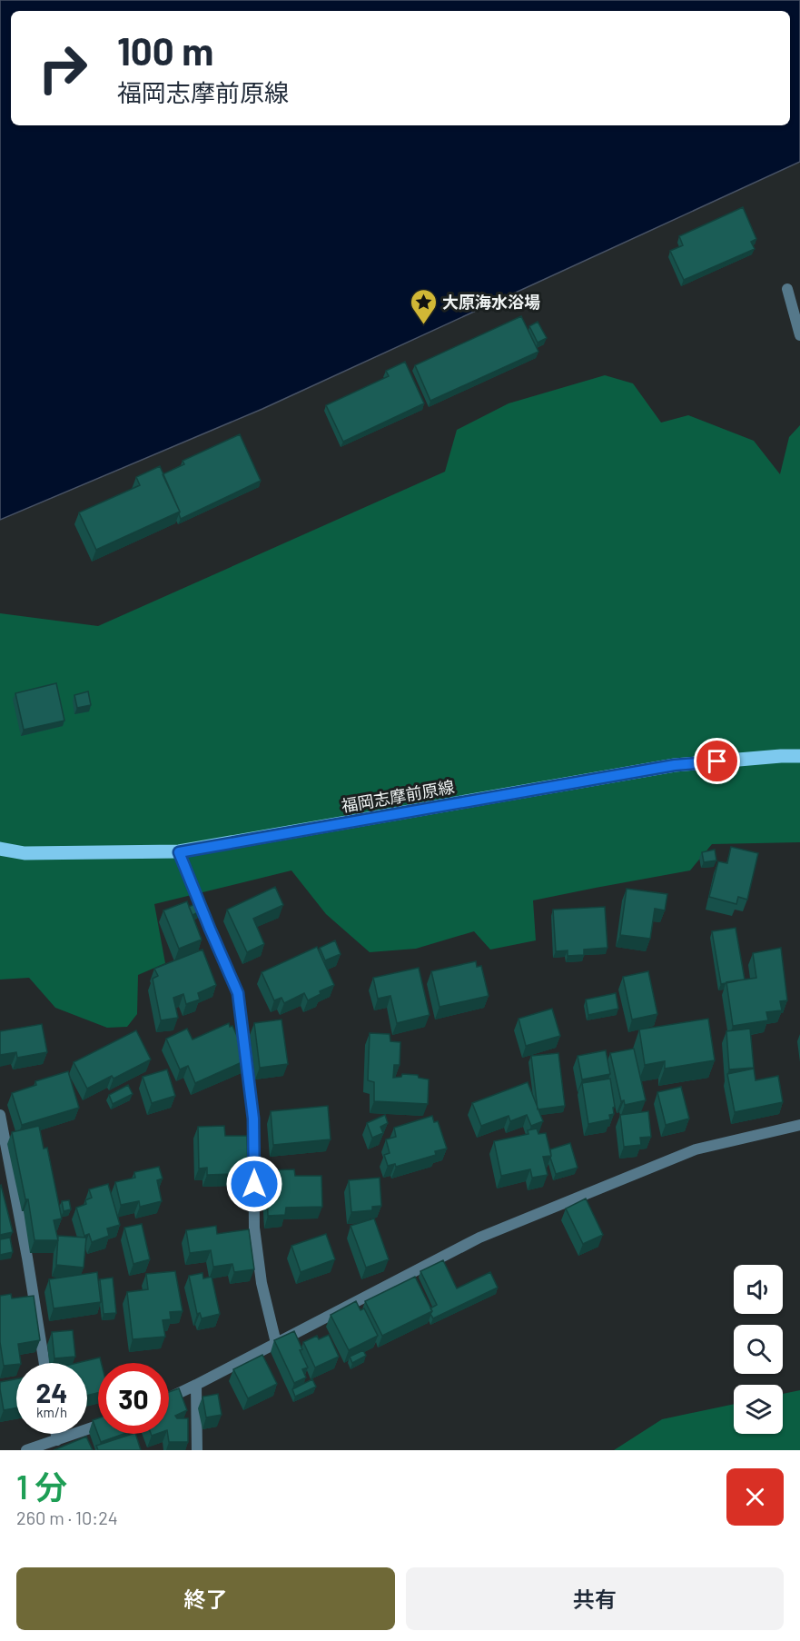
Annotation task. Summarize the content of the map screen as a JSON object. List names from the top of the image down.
{
  "streets": {
    "main road": ["福岡志摩前原線"]
  },
  "places": {
    "place": ["大原海水浴場"]
  },
  "page": {
    "turn": ["100 m", "福岡志摩前原線"],
    "speed": "24 km/h",
    "limit": "30",
    "heading": ["1 分", "260 m · 10:24"],
    "buttons": ["終了", "共有"]
  }
}
